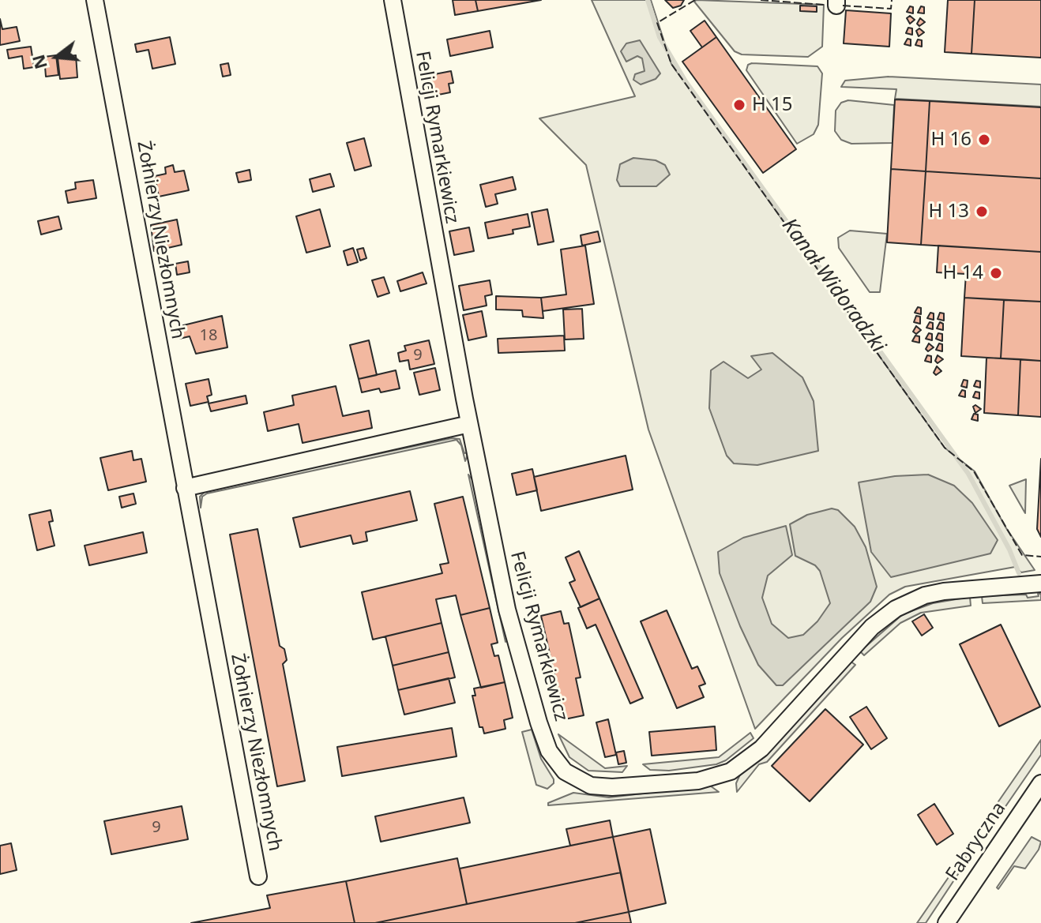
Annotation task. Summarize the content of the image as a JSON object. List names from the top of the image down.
{
  "streets": {
    "street": ["Felicji Rymarkiewicz", "Żołnierzy Niezłomnych", "Fabryczna"]
  },
  "water": ["Kanał Widoradzki"],
  "places": [
    "H 15",
    "H 16",
    "H 13",
    "H 14"
  ],
  "house_numbers": ["18", "9", "9"],
  "north": "left"
}
